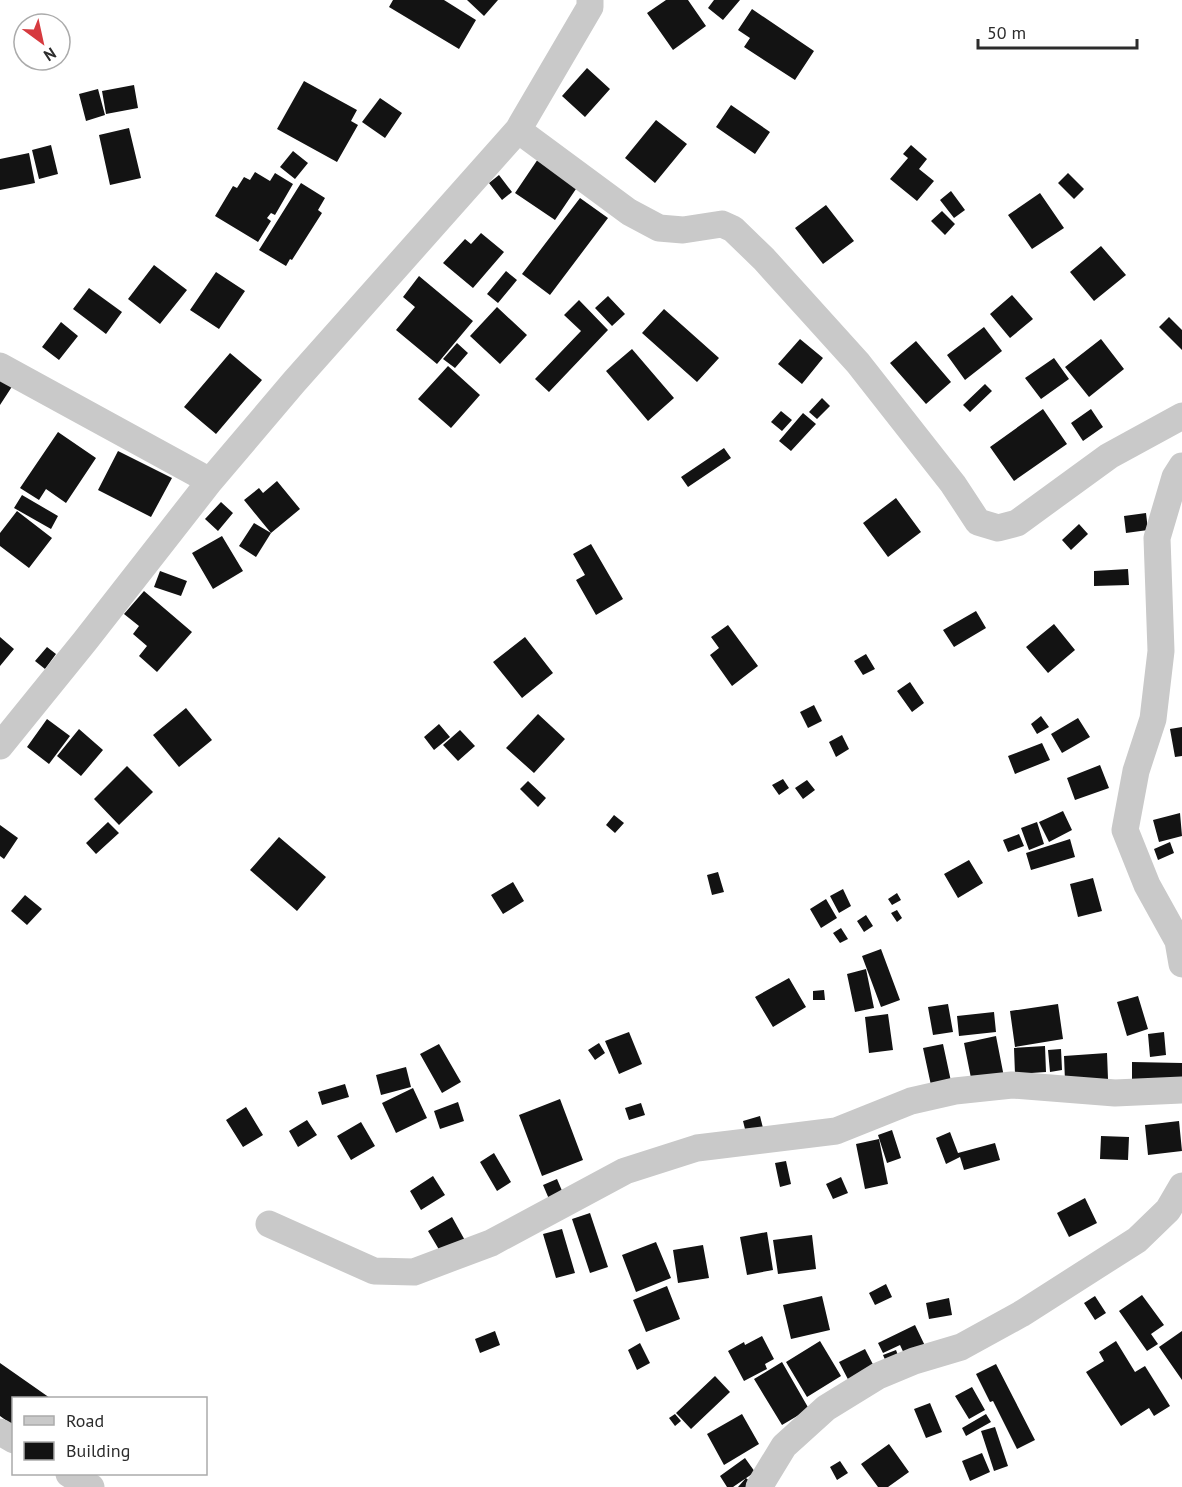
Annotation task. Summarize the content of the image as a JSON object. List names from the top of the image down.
{
  "legend": ["Road", "Building"],
  "scale_bar": "50 m",
  "north": "bottom right"
}
